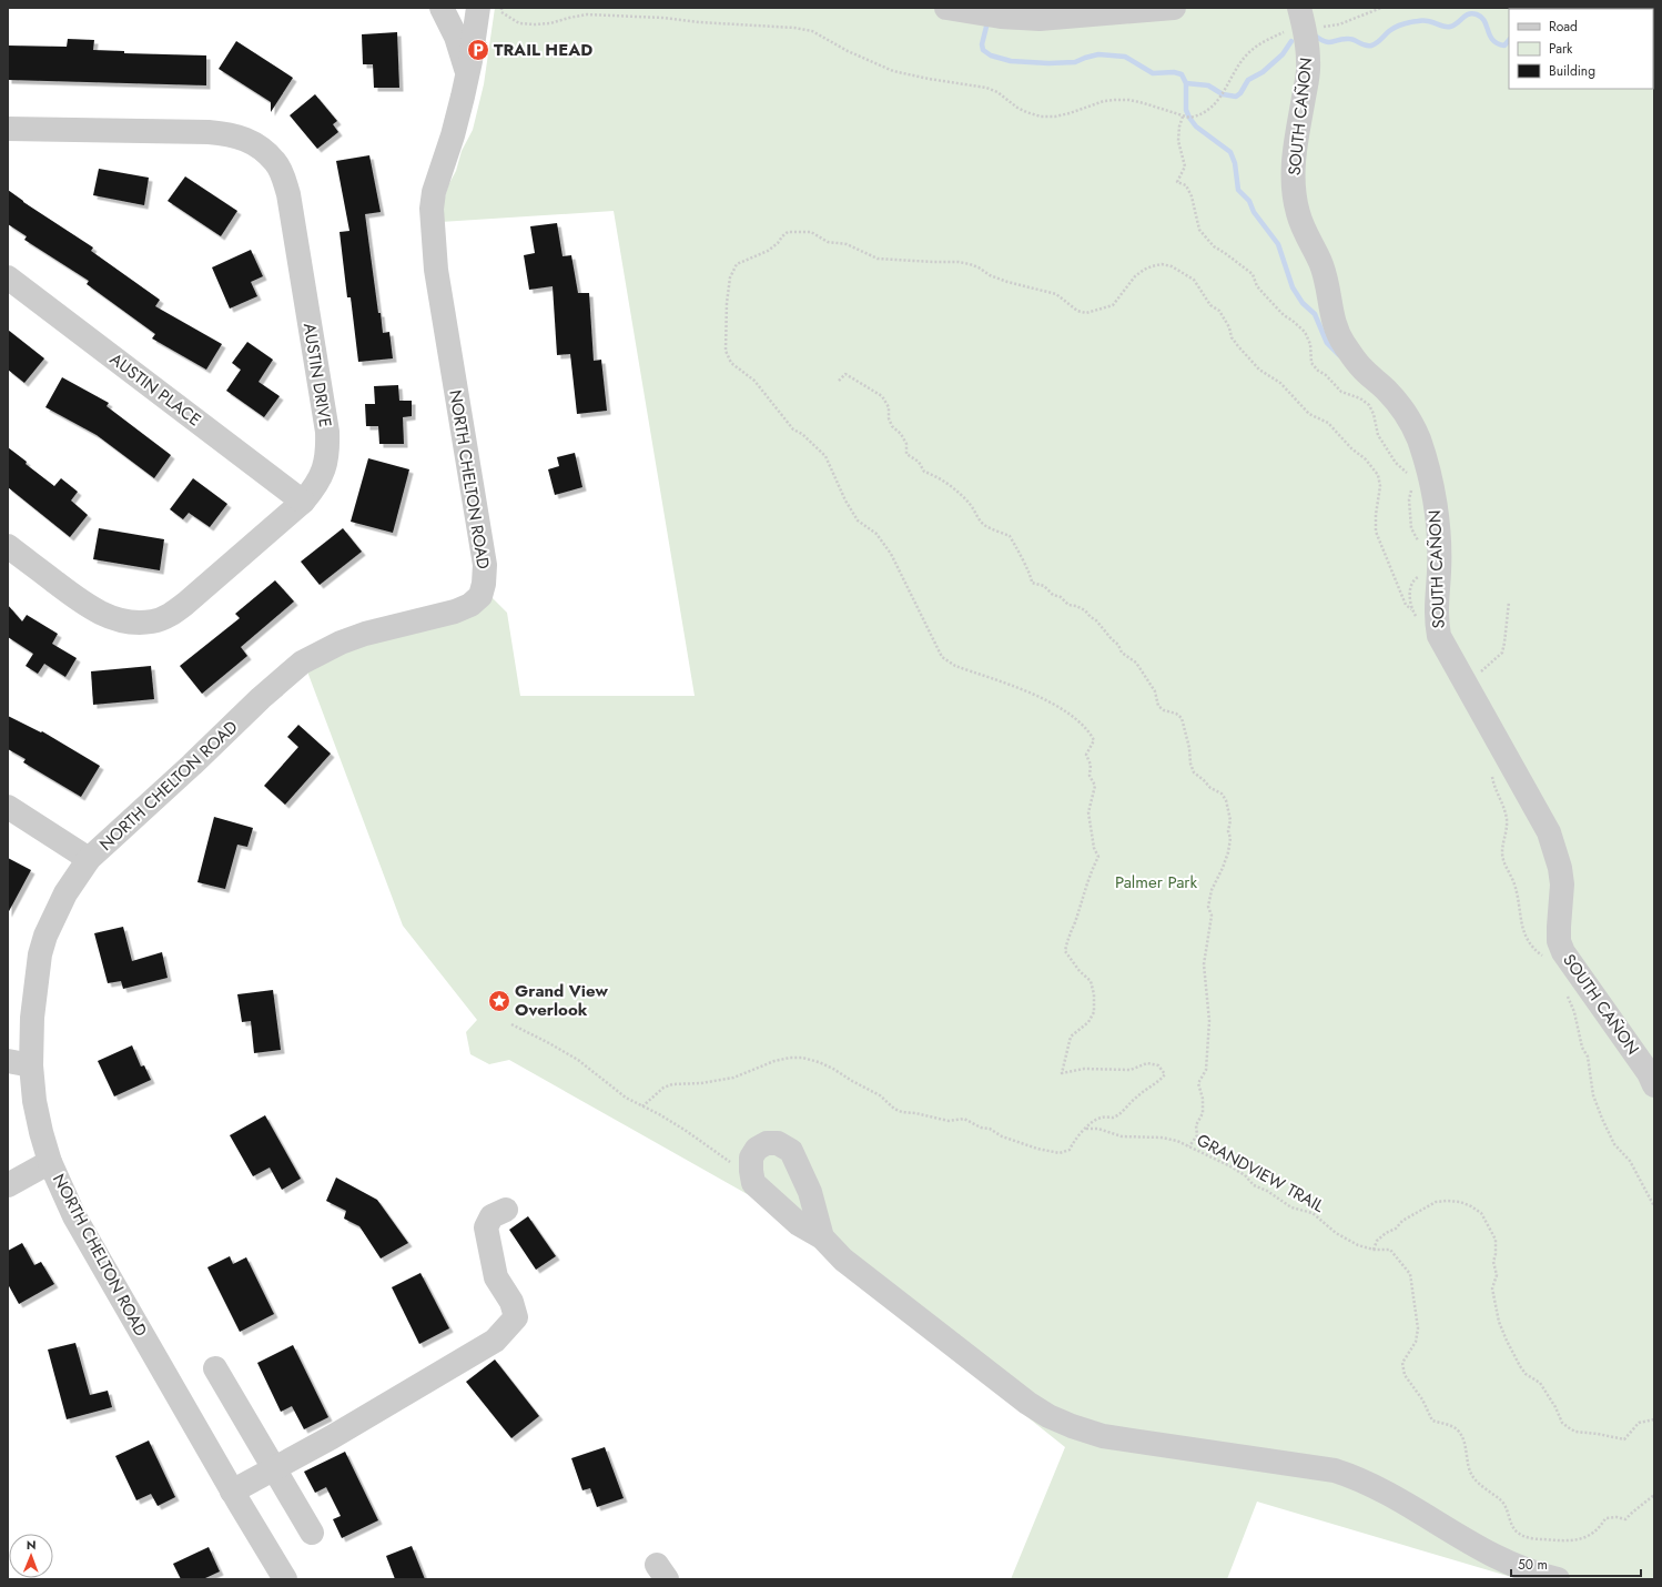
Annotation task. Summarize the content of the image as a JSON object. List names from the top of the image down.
{
  "streets": {
    "street": [
      "SOUTH CAÑON",
      "AUSTIN DRIVE",
      "AUSTIN PLACE",
      "NORTH CHELTON ROAD"
    ],
    "path": ["GRANDVIEW TRAIL"]
  },
  "crossings": [
    ["AUSTIN DRIVE", "AUSTIN PLACE"]
  ],
  "parks": ["Palmer Park"],
  "places": {
    "parking": ["TRAIL HEAD"],
    "place": ["Grand View Overlook"]
  },
  "legend": ["Road", "Park", "Building"],
  "scale_bar": "50 m",
  "north": "top"
}
